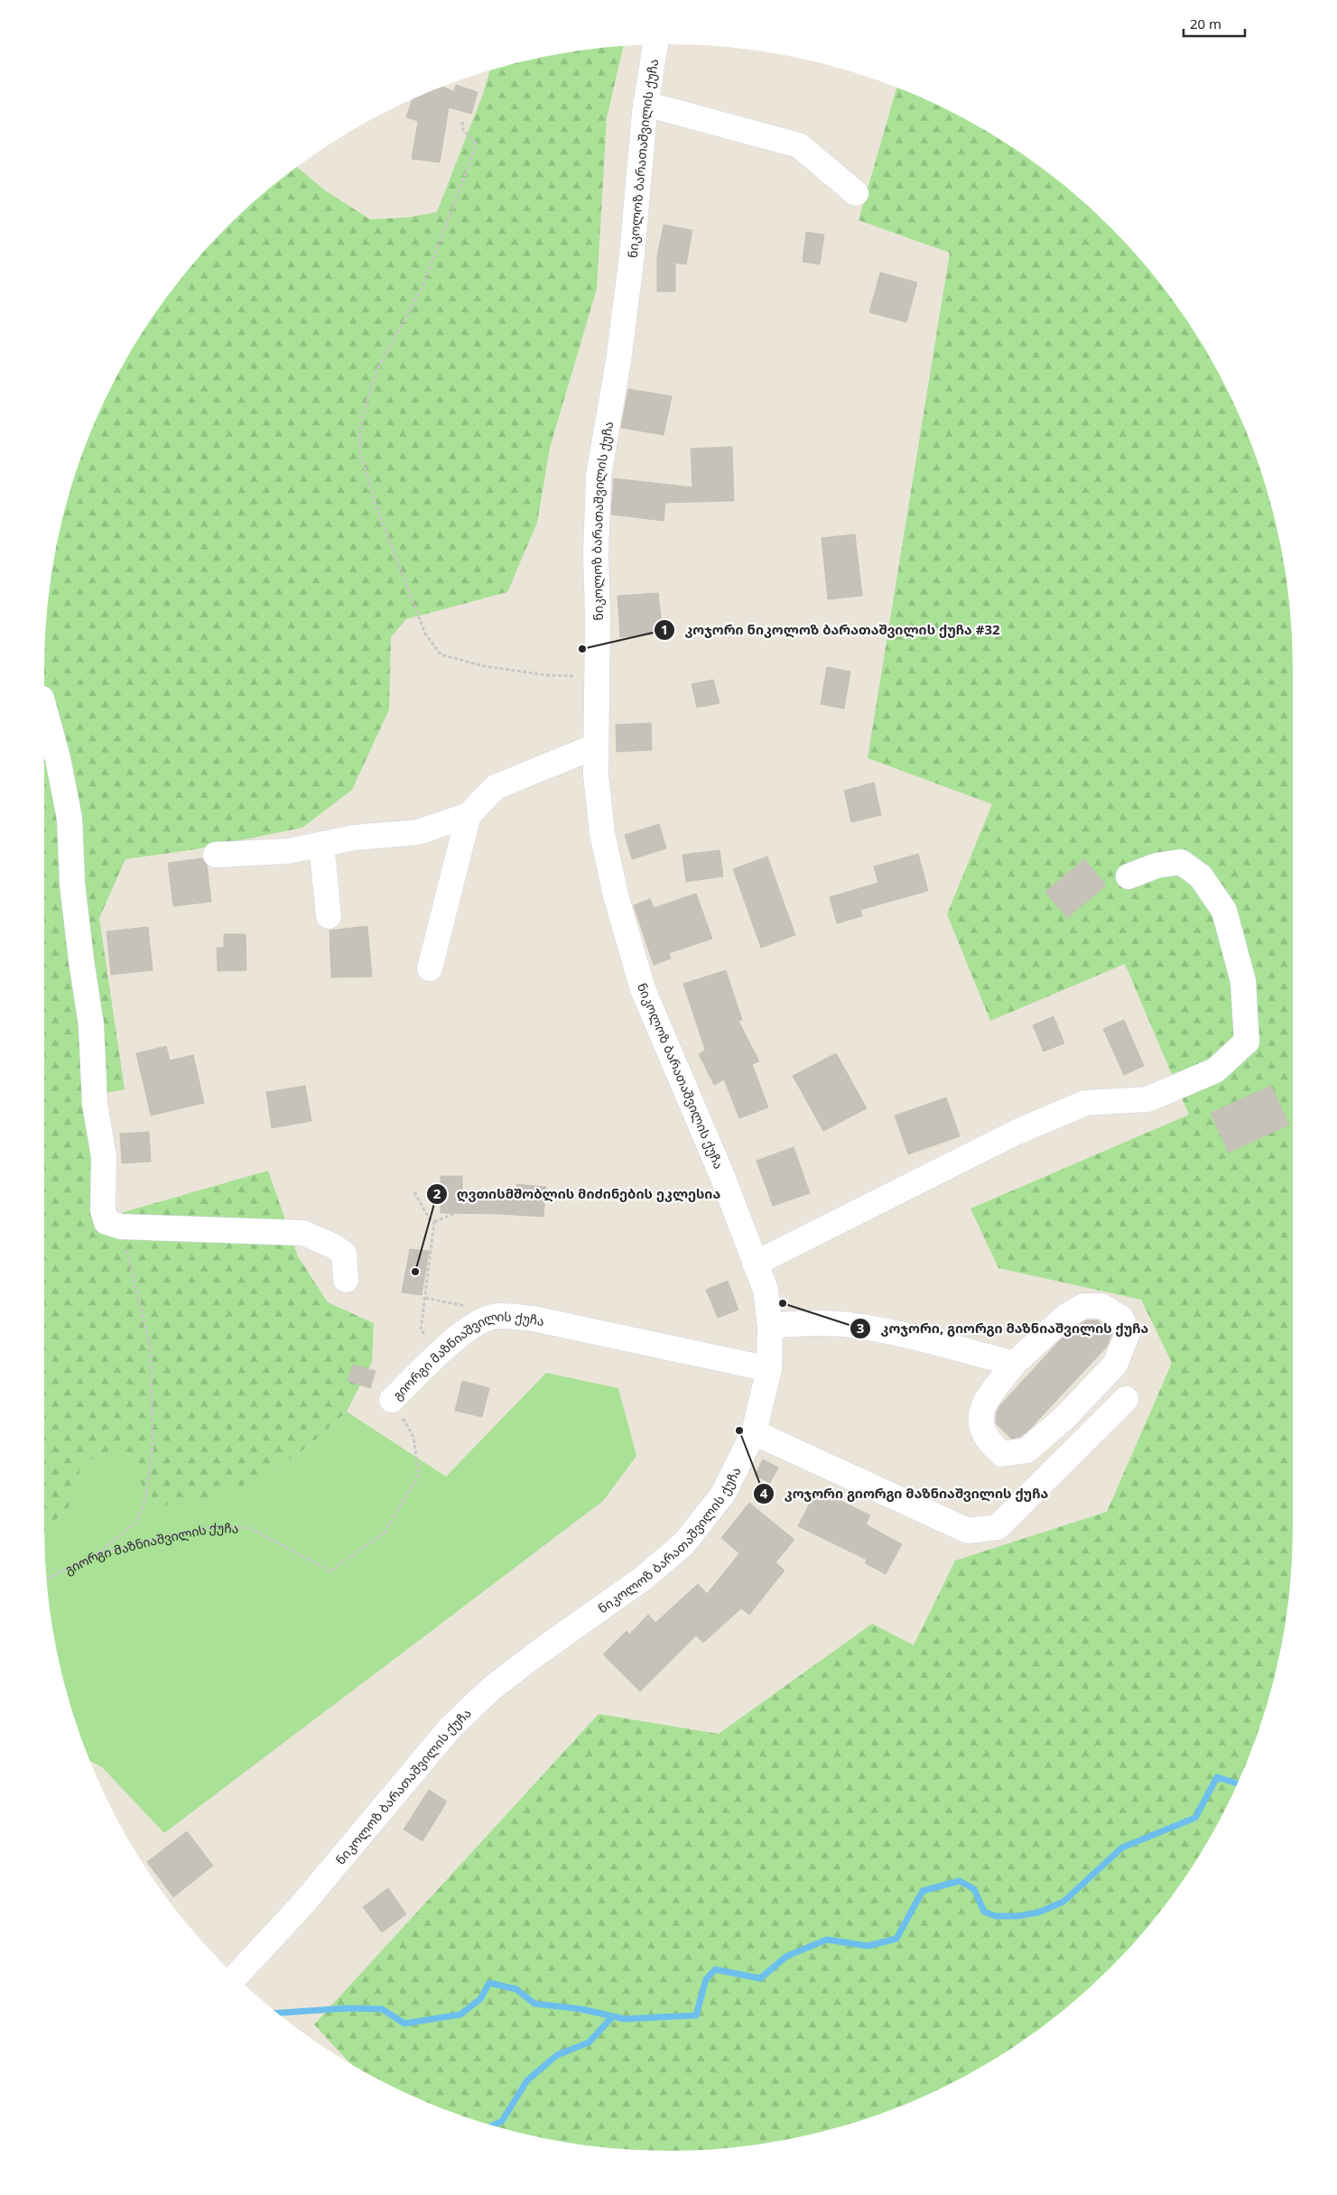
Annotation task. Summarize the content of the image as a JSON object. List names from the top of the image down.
{
  "streets": {
    "street": ["ნიკოლოზ ბარათაშვილის ქუჩა", "გიორგი მაზნიაშვილის ქუჩა"]
  },
  "crossings": [
    ["ნიკოლოზ ბარათაშვილის ქუჩა", "გიორგი მაზნიაშვილის ქუჩა"]
  ],
  "places": [
    "კოჯორი ნიკოლოზ ბარათაშვილის ქუჩა #32",
    "ღვთისმშობლის მიძინების ეკლესია",
    "კოჯორი, გიორგი მაზნიაშვილის ქუჩა",
    "კოჯორი გიორგი მაზნიაშვილის ქუჩა"
  ],
  "scale_bar": "20 m"
}
